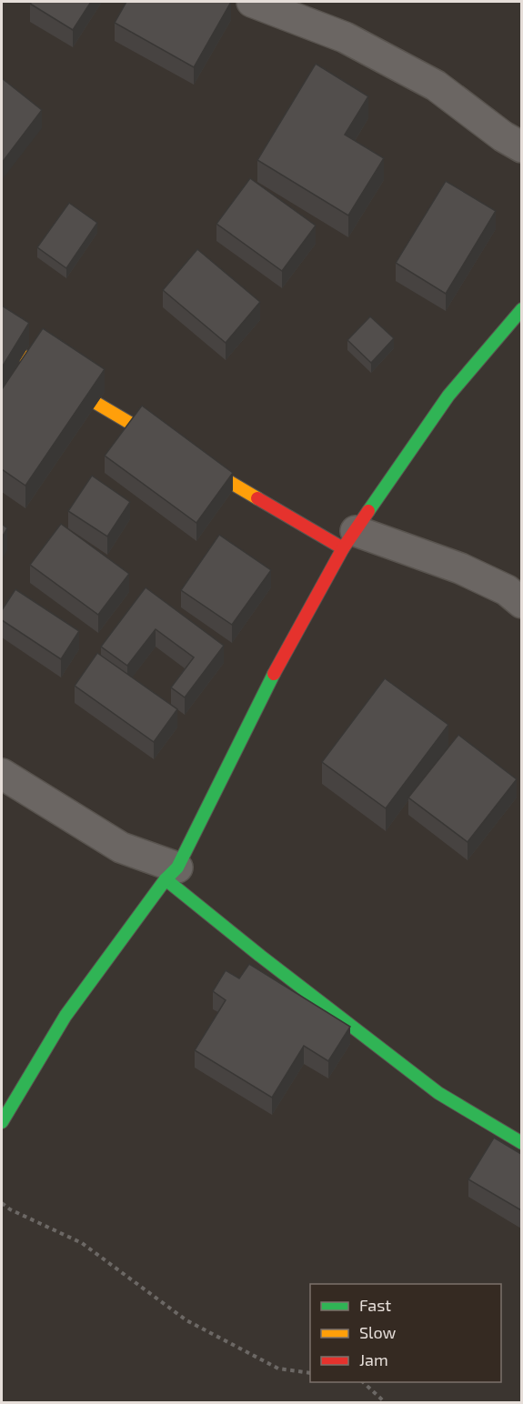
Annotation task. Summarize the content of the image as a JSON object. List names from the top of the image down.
{
  "legend": ["Fast", "Slow", "Jam"]
}
